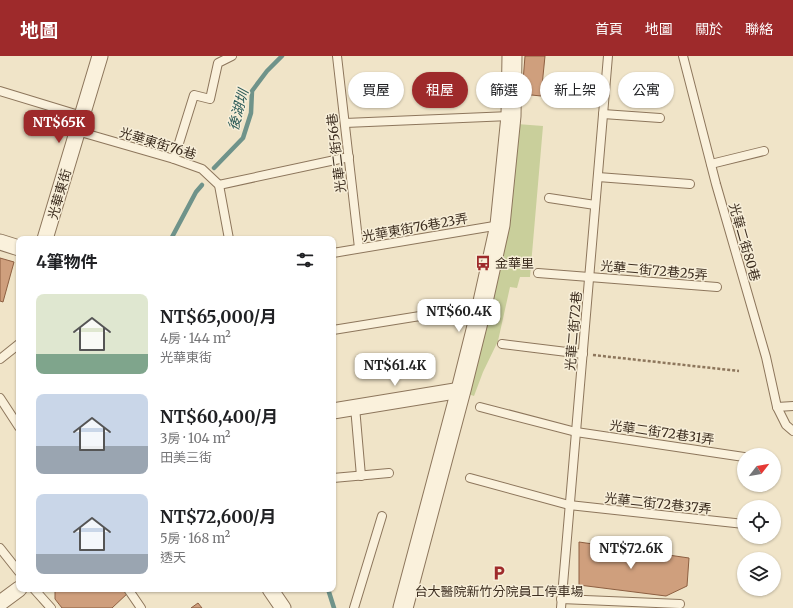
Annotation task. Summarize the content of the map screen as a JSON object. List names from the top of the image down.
{
  "streets": {
    "street": ["光華東街"],
    "lane": [
      "光華東街76巷",
      "光華二街56巷",
      "光華東街76巷23弄",
      "光華二街80巷",
      "光華二街72巷25弄",
      "光華二街72巷",
      "光華二街72巷31弄",
      "光華二街72巷37弄"
    ]
  },
  "crossings": [
    ["光華東街76巷", "光華東街"],
    ["光華二街56巷", "光華東街76巷23弄"],
    ["光華二街72巷25弄", "光華二街72巷"],
    ["光華二街72巷", "光華二街72巷31弄"],
    ["光華二街72巷", "光華二街72巷37弄"]
  ],
  "water": ["後湖圳"],
  "places": {
    "bus stop": ["金華里"],
    "parking": ["台大醫院新竹分院員工停車場"]
  },
  "north": "top right",
  "page": {
    "header": "地圖",
    "nav": [
      "首頁",
      "地圖",
      "關於",
      "聯絡"
    ],
    "chip": [
      "買屋",
      "租屋",
      "篩選",
      "新上架",
      "公寓"
    ],
    "price": [
      "NT$65K",
      "NT$60.4K",
      "NT$61.4K",
      "NT$72.6K"
    ],
    "heading": "4筆物件",
    "list": [
      {
        "name": "NT$65,000/月",
        "note": "4房 · 144 m² · 光華東街"
      },
      {
        "name": "NT$60,400/月",
        "note": "3房 · 104 m² · 田美三街"
      },
      {
        "name": "NT$72,600/月",
        "note": "5房 · 168 m² · 透天"
      }
    ]
  }
}
